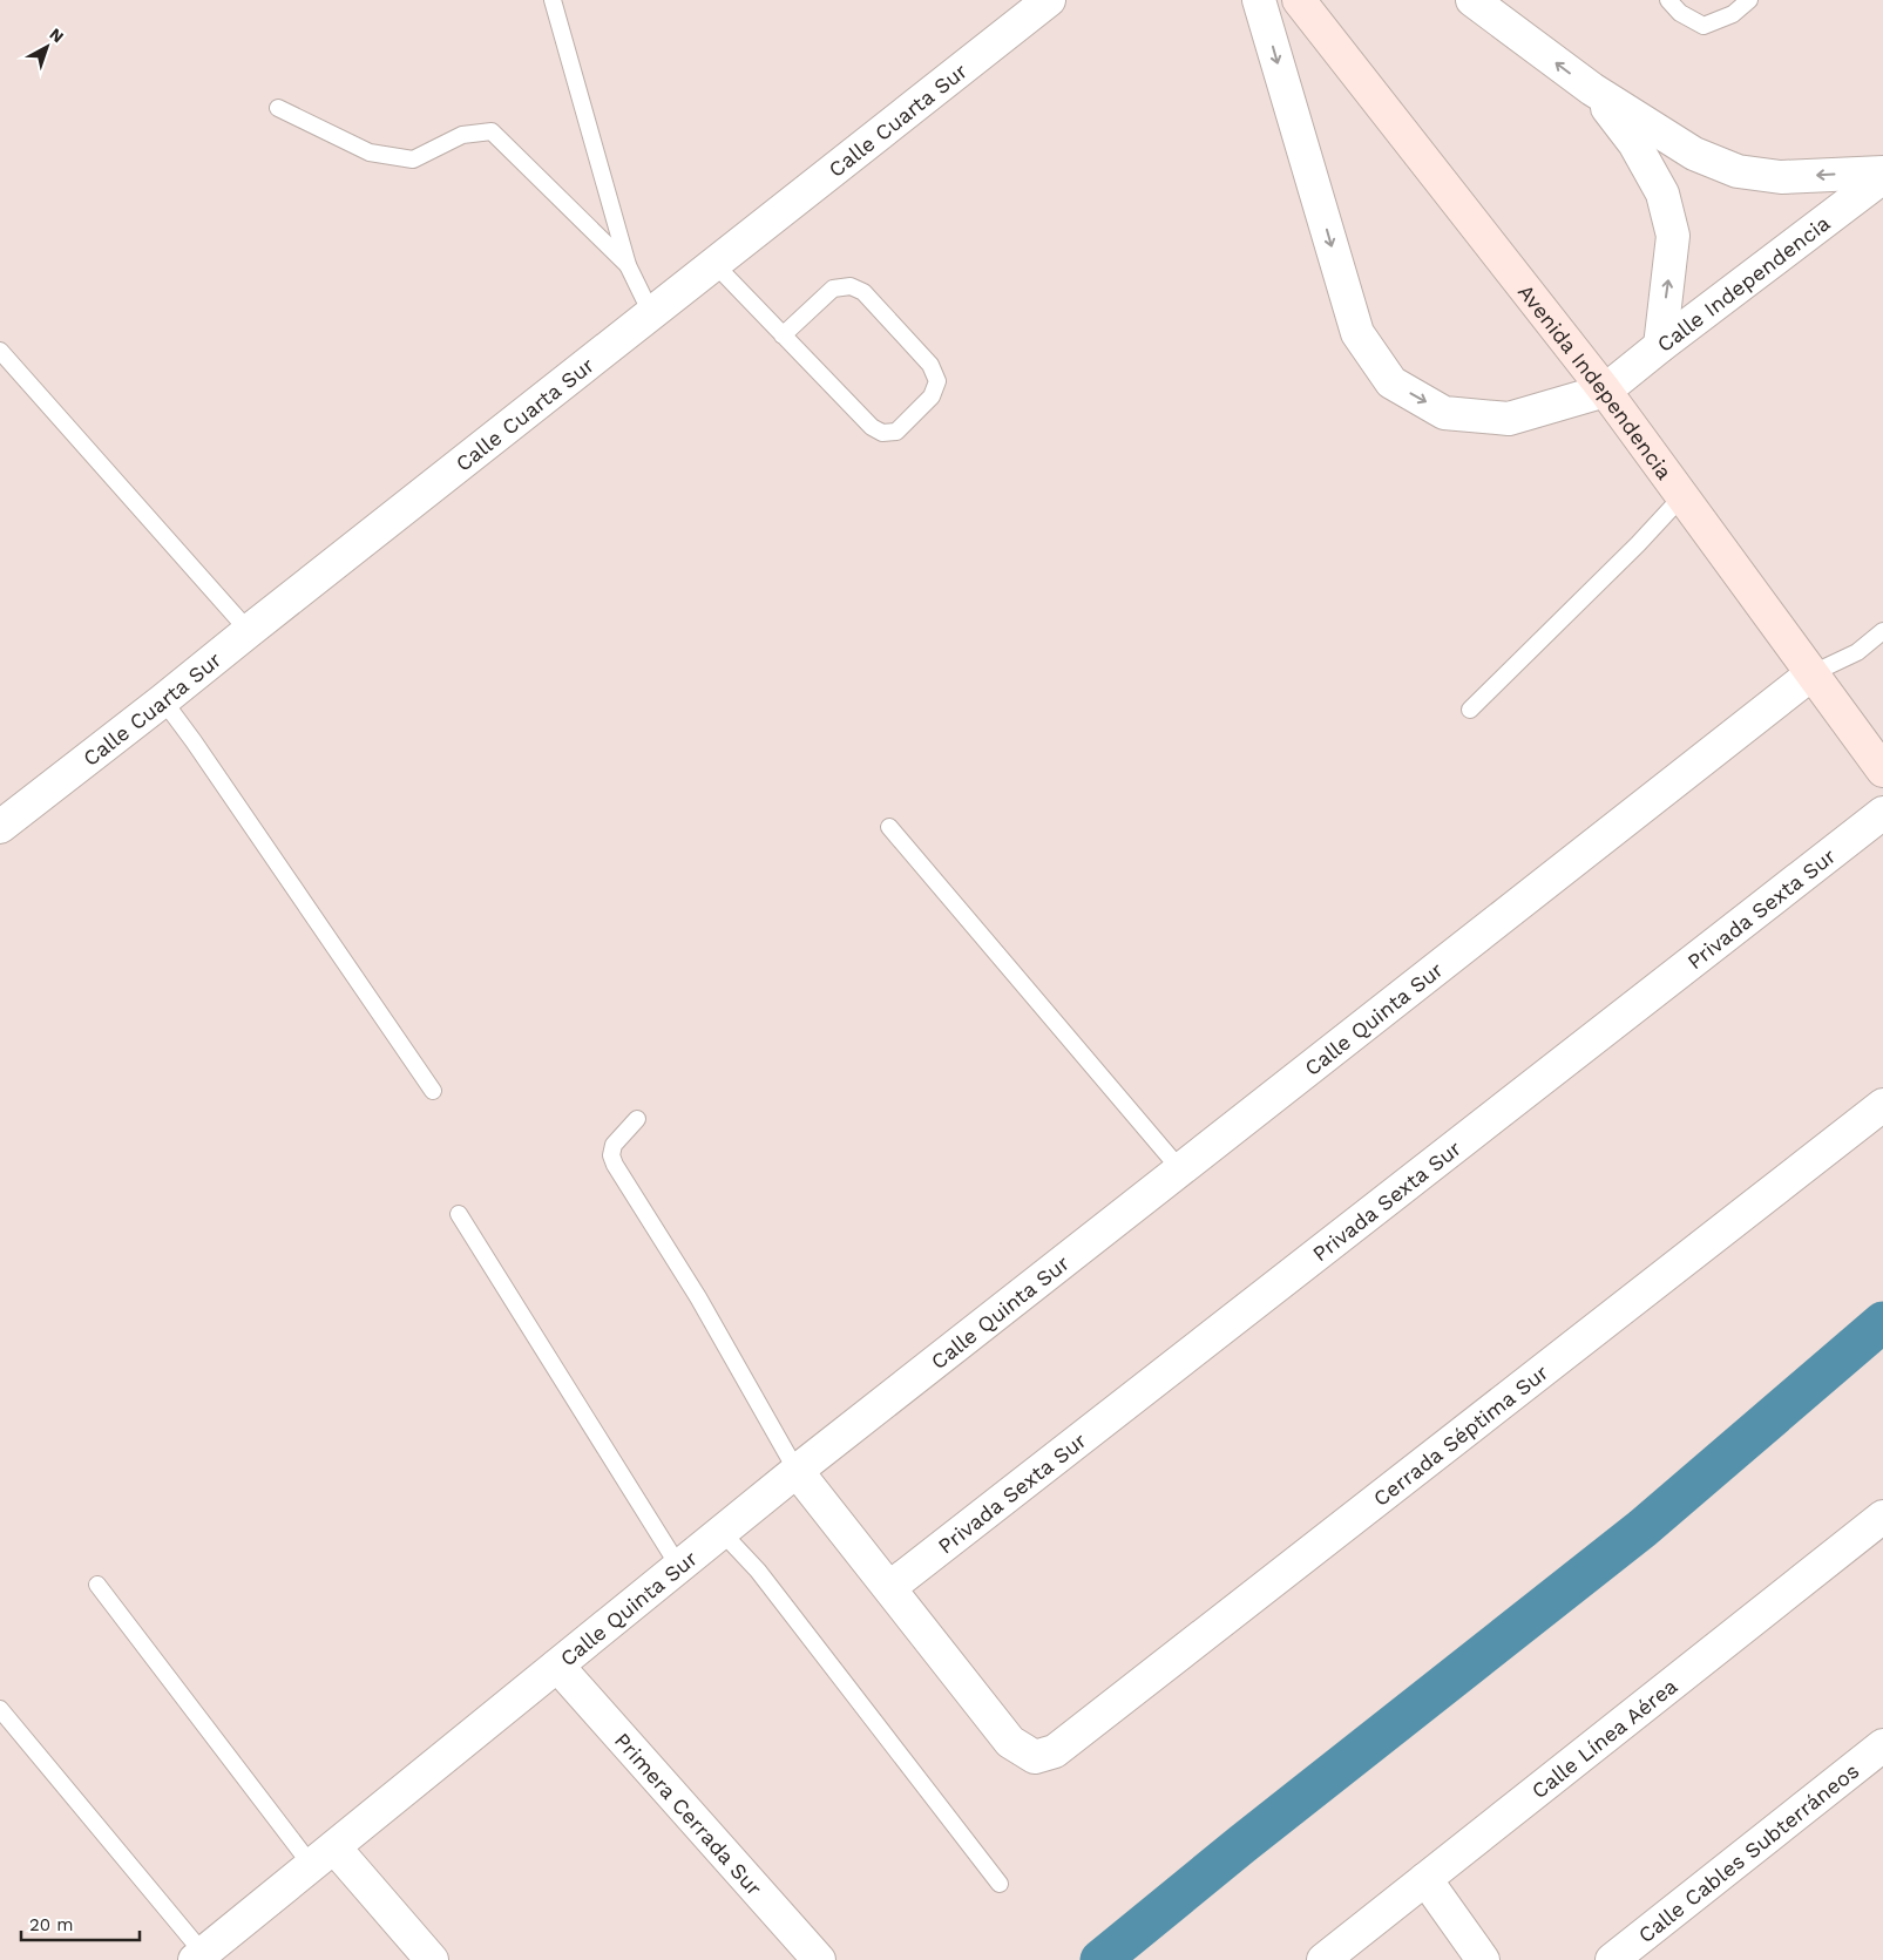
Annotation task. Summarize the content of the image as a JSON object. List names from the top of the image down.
{
  "streets": {
    "main road": ["Avenida Independencia"],
    "street": [
      "Calle Cuarta Sur",
      "Calle Independencia",
      "Privada Sexta Sur",
      "Calle Quinta Sur",
      "Cerrada Séptima Sur",
      "Calle Línea Aérea",
      "Primera Cerrada Sur",
      "Calle Cables Subterráneos"
    ]
  },
  "crossings": [
    ["Calle Independencia", "Avenida Independencia"],
    ["Avenida Independencia", "Calle Quinta Sur"],
    ["Privada Sexta Sur", "Cerrada Séptima Sur"],
    ["Calle Quinta Sur", "Primera Cerrada Sur"]
  ],
  "scale_bar": "20 m",
  "north": "top right"
}
